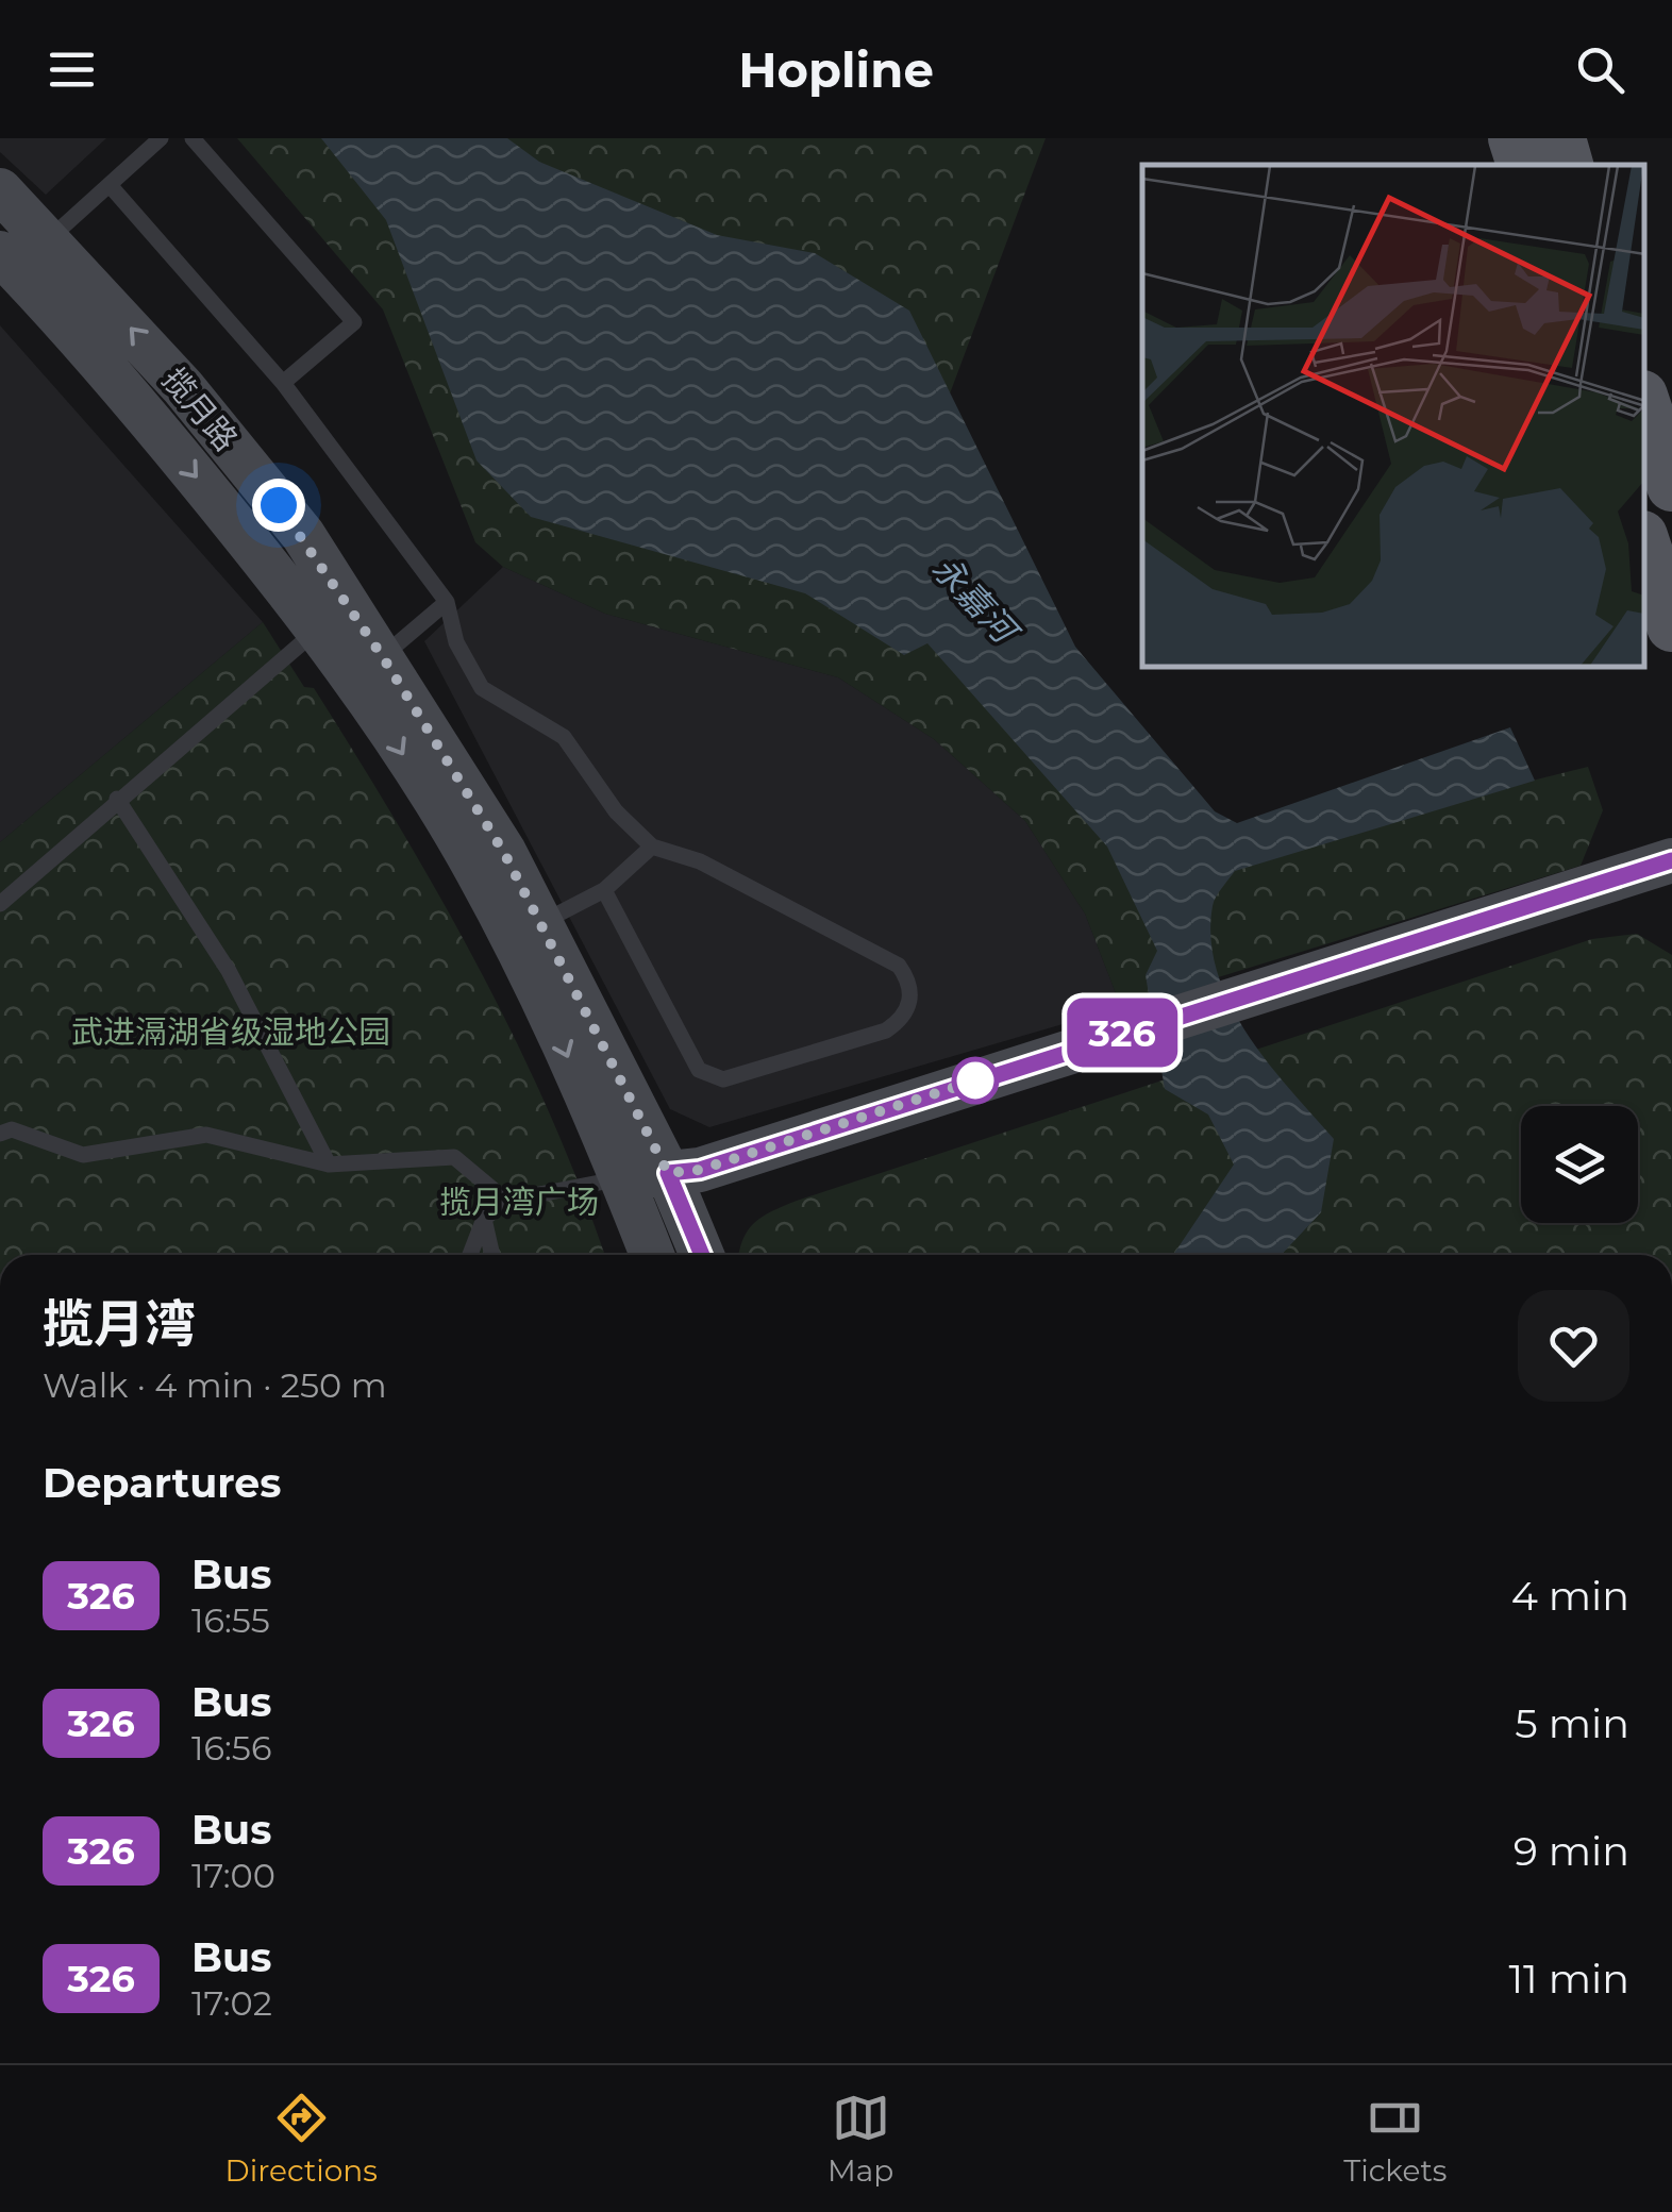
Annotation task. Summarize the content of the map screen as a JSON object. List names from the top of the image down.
{
  "streets": {
    "street": ["揽月路"]
  },
  "water": ["永嘉河"],
  "parks": ["武进滆湖省级湿地公园", "揽月湾广场"],
  "lines": ["bus line 326"],
  "page": {
    "header": "Hopline",
    "on_map": "326",
    "heading": [
      ["揽月湾", "Walk · 4 min · 250 m"],
      "Departures"
    ],
    "list": [
      {
        "mark": "326",
        "name": "Bus",
        "note": "16:55",
        "value": "4 min"
      },
      {
        "mark": "326",
        "name": "Bus",
        "note": "16:56",
        "value": "5 min"
      },
      {
        "mark": "326",
        "name": "Bus",
        "note": "17:00",
        "value": "9 min"
      },
      {
        "mark": "326",
        "name": "Bus",
        "note": "17:02",
        "value": "11 min"
      }
    ],
    "tabs": ["Directions", "Map", "Tickets"]
  }
}
